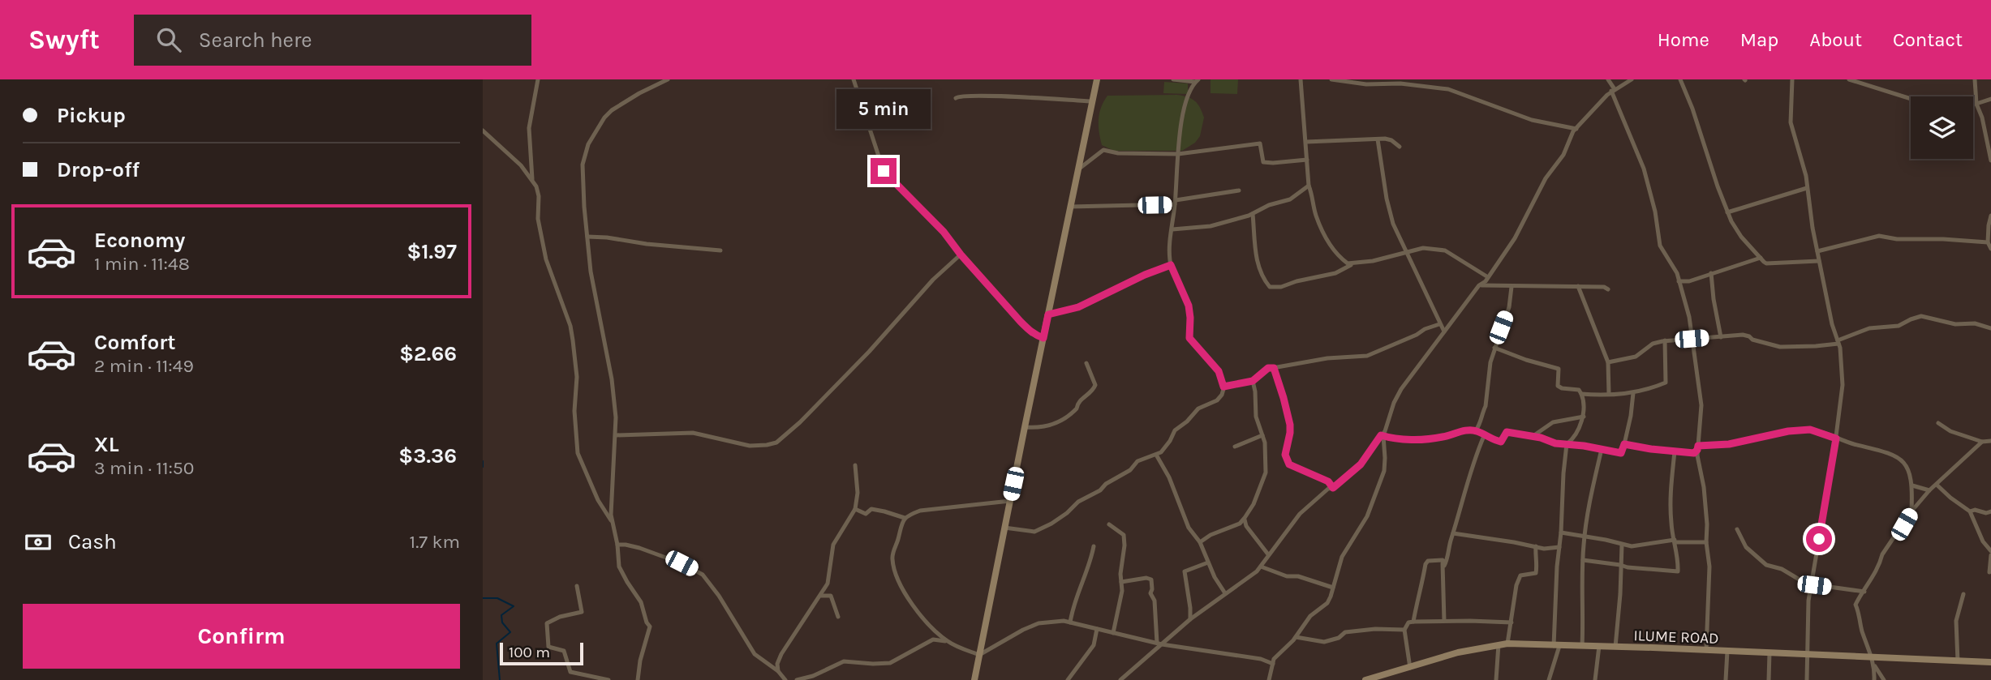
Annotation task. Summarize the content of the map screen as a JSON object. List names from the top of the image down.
{
  "streets": {
    "street": ["ILUME ROAD"]
  },
  "scale_bar": "100 m",
  "page": {
    "header": "Swyft",
    "search": "Search here",
    "nav": [
      "Home",
      "Map",
      "About",
      "Contact"
    ],
    "banner": ["Pickup", "Drop-off"],
    "bubble": "5 min",
    "list": [
      {
        "name": "Economy",
        "note": "1 min · 11:48",
        "value": "$1.97"
      },
      {
        "name": "Comfort",
        "note": "2 min · 11:49",
        "value": "$2.66"
      },
      {
        "name": "XL",
        "note": "3 min · 11:50",
        "value": "$3.36"
      }
    ],
    "pay": ["Cash", "1.7 km"],
    "buttons": "Confirm",
    "scale": "100 m"
  }
}
